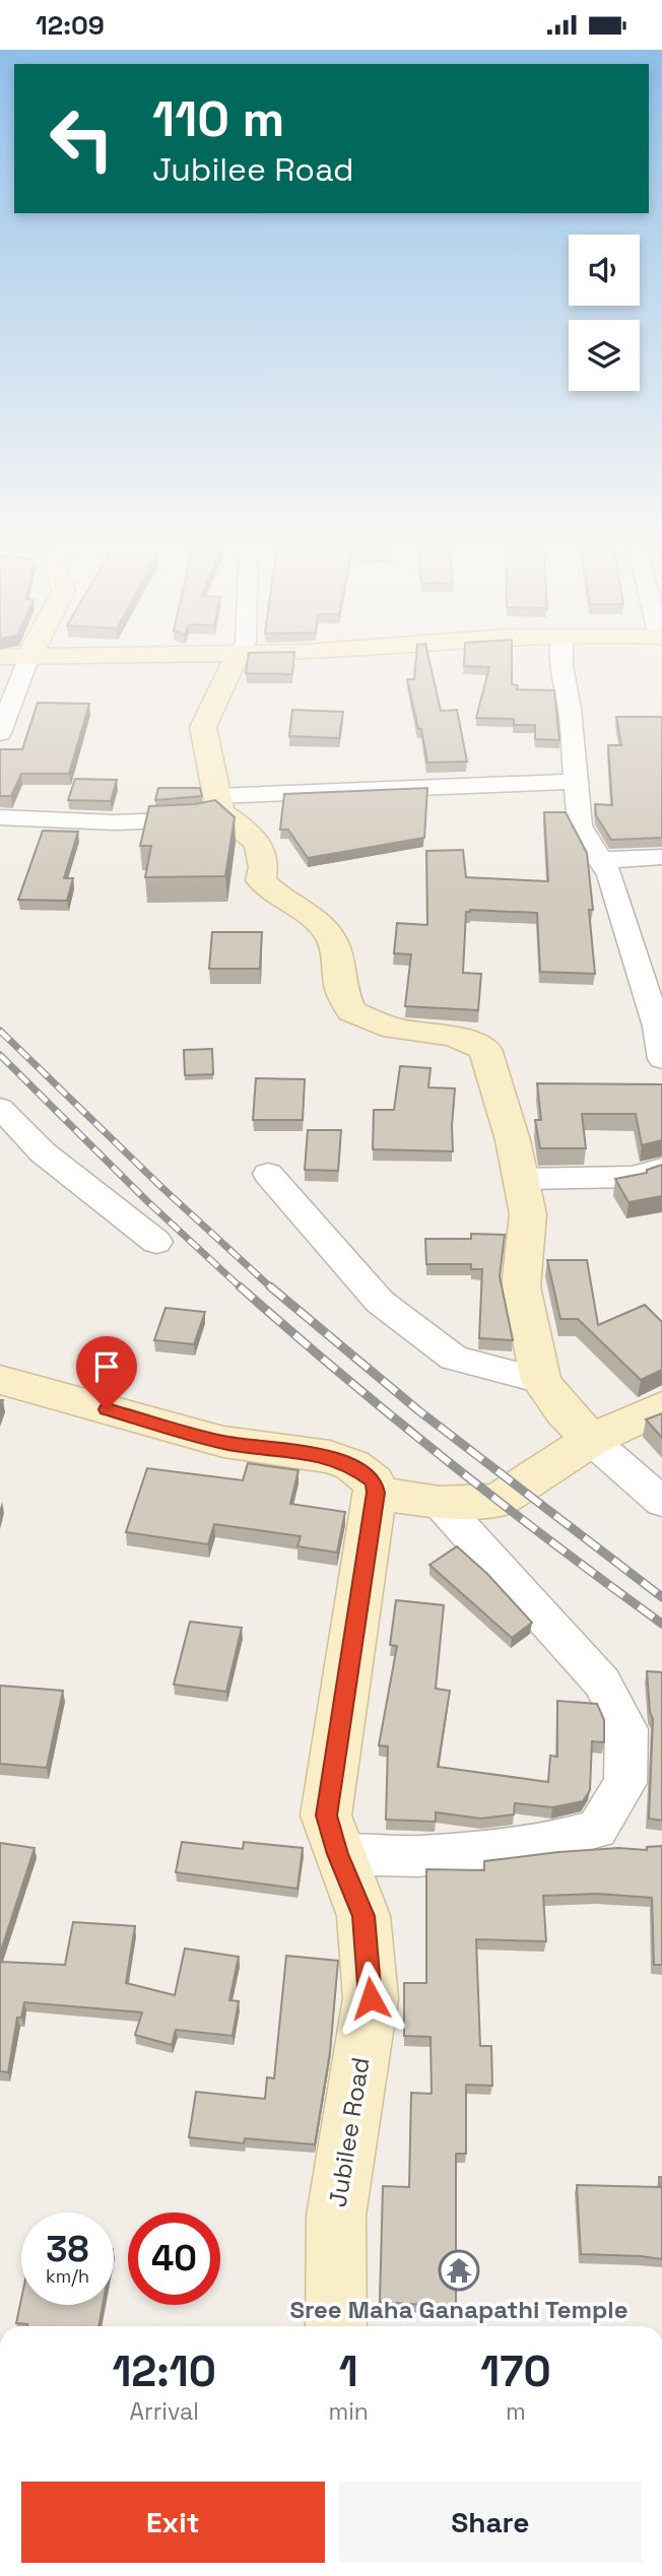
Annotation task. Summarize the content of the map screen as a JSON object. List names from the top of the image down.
{
  "streets": {
    "street": ["Jubilee Road"]
  },
  "places": {
    "temple": ["Sree Maha Ganapathi Temple"]
  },
  "page": {
    "status": "12:09",
    "turn": ["110 m", "Jubilee Road"],
    "speed": "38 km/h",
    "limit": "40",
    "eta": [
      "12:10",
      "Arrival",
      "1",
      "min",
      "170",
      "m"
    ],
    "buttons": ["Exit", "Share"]
  }
}
